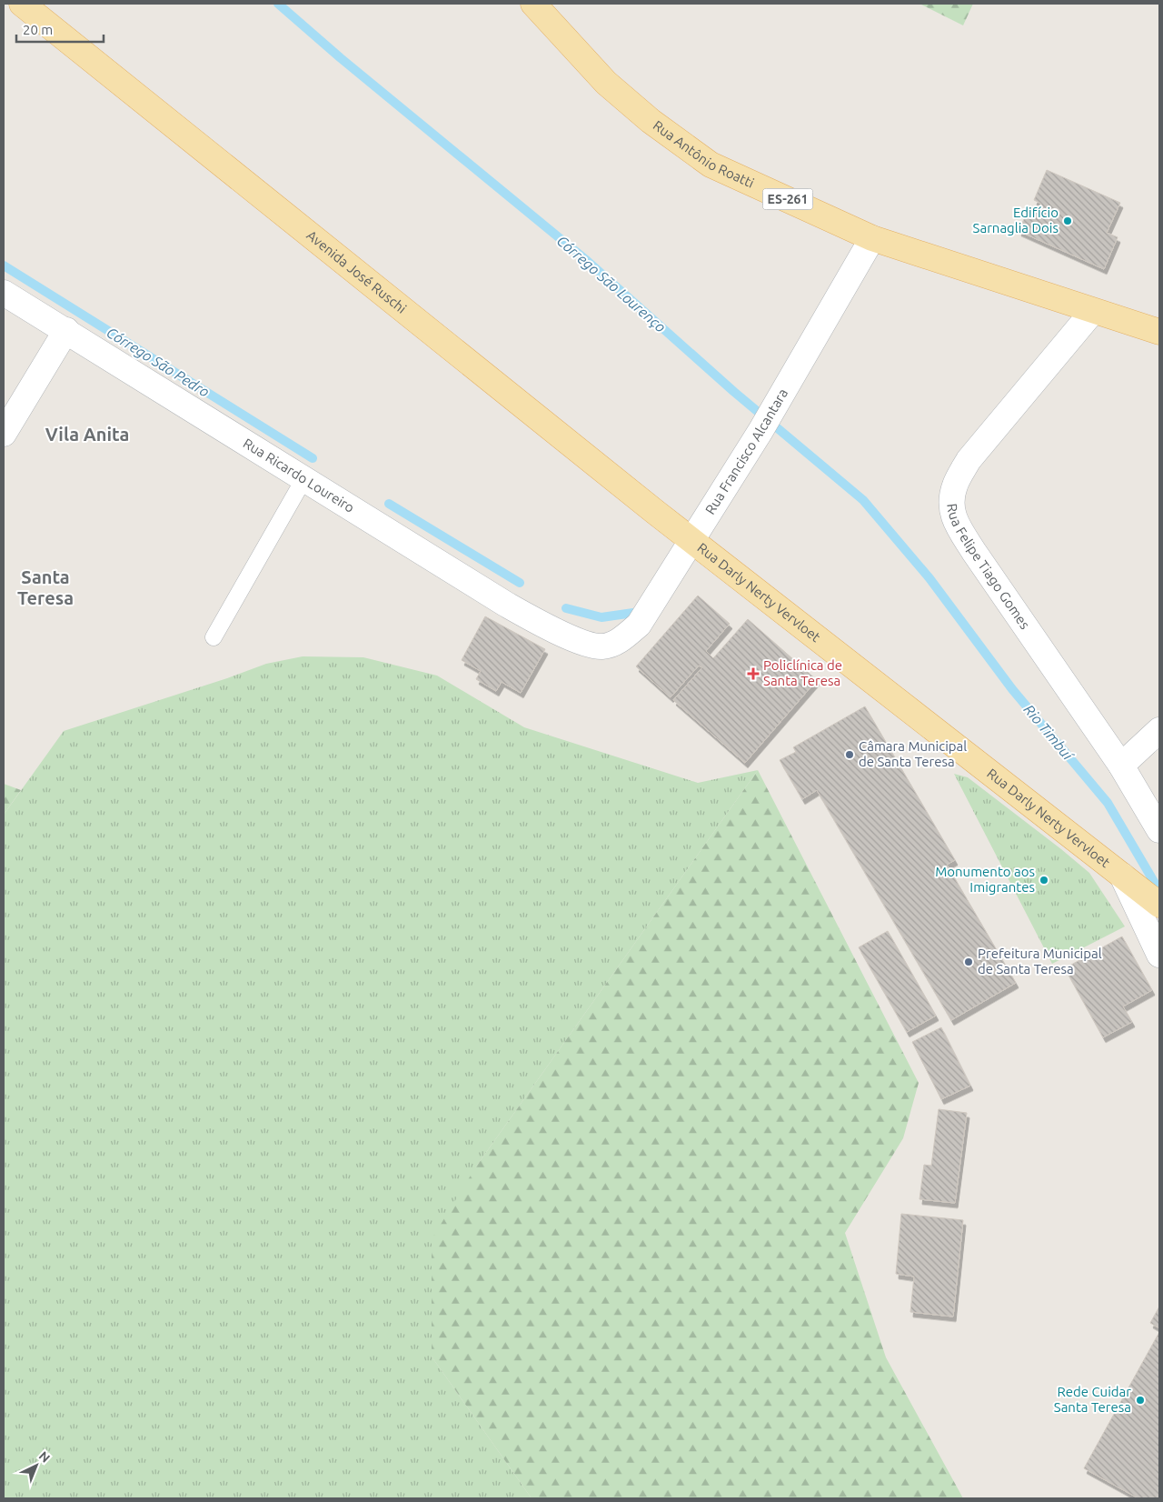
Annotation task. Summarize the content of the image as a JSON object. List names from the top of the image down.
{
  "streets": {
    "main road": [
      "Rua Antônio Roatti",
      "ES-261",
      "Avenida José Ruschi",
      "Rua Darly Nerty Vervloet"
    ],
    "street": ["Rua Francisco Alcantara", "Rua Ricardo Loureiro", "Rua Felipe Tiago Gomes"]
  },
  "crossings": [
    ["Rua Antônio Roatti", "ES-261"],
    ["Rua Antônio Roatti", "Rua Francisco Alcantara"],
    ["Rua Antônio Roatti", "Rua Felipe Tiago Gomes"],
    ["ES-261", "Rua Felipe Tiago Gomes"],
    ["Avenida José Ruschi", "Rua Francisco Alcantara"],
    ["Avenida José Ruschi", "Rua Darly Nerty Vervloet"],
    ["Rua Francisco Alcantara", "Rua Ricardo Loureiro"],
    ["Rua Francisco Alcantara", "Rua Darly Nerty Vervloet"]
  ],
  "districts": ["Vila Anita", "Santa Teresa"],
  "water": ["Córrego São Lourenço", "Córrego São Pedro", "Rio Timbuí"],
  "places": {
    "other": [
      "Edifício Sarnaglia Dois",
      "Câmara Municipal de Santa Teresa",
      "Monumento aos Imigrantes",
      "Prefeitura Municipal de Santa Teresa",
      "Rede Cuidar Santa Teresa"
    ],
    "health": ["Policlínica de Santa Teresa"]
  },
  "scale_bar": "20 m",
  "north": "top right"
}
